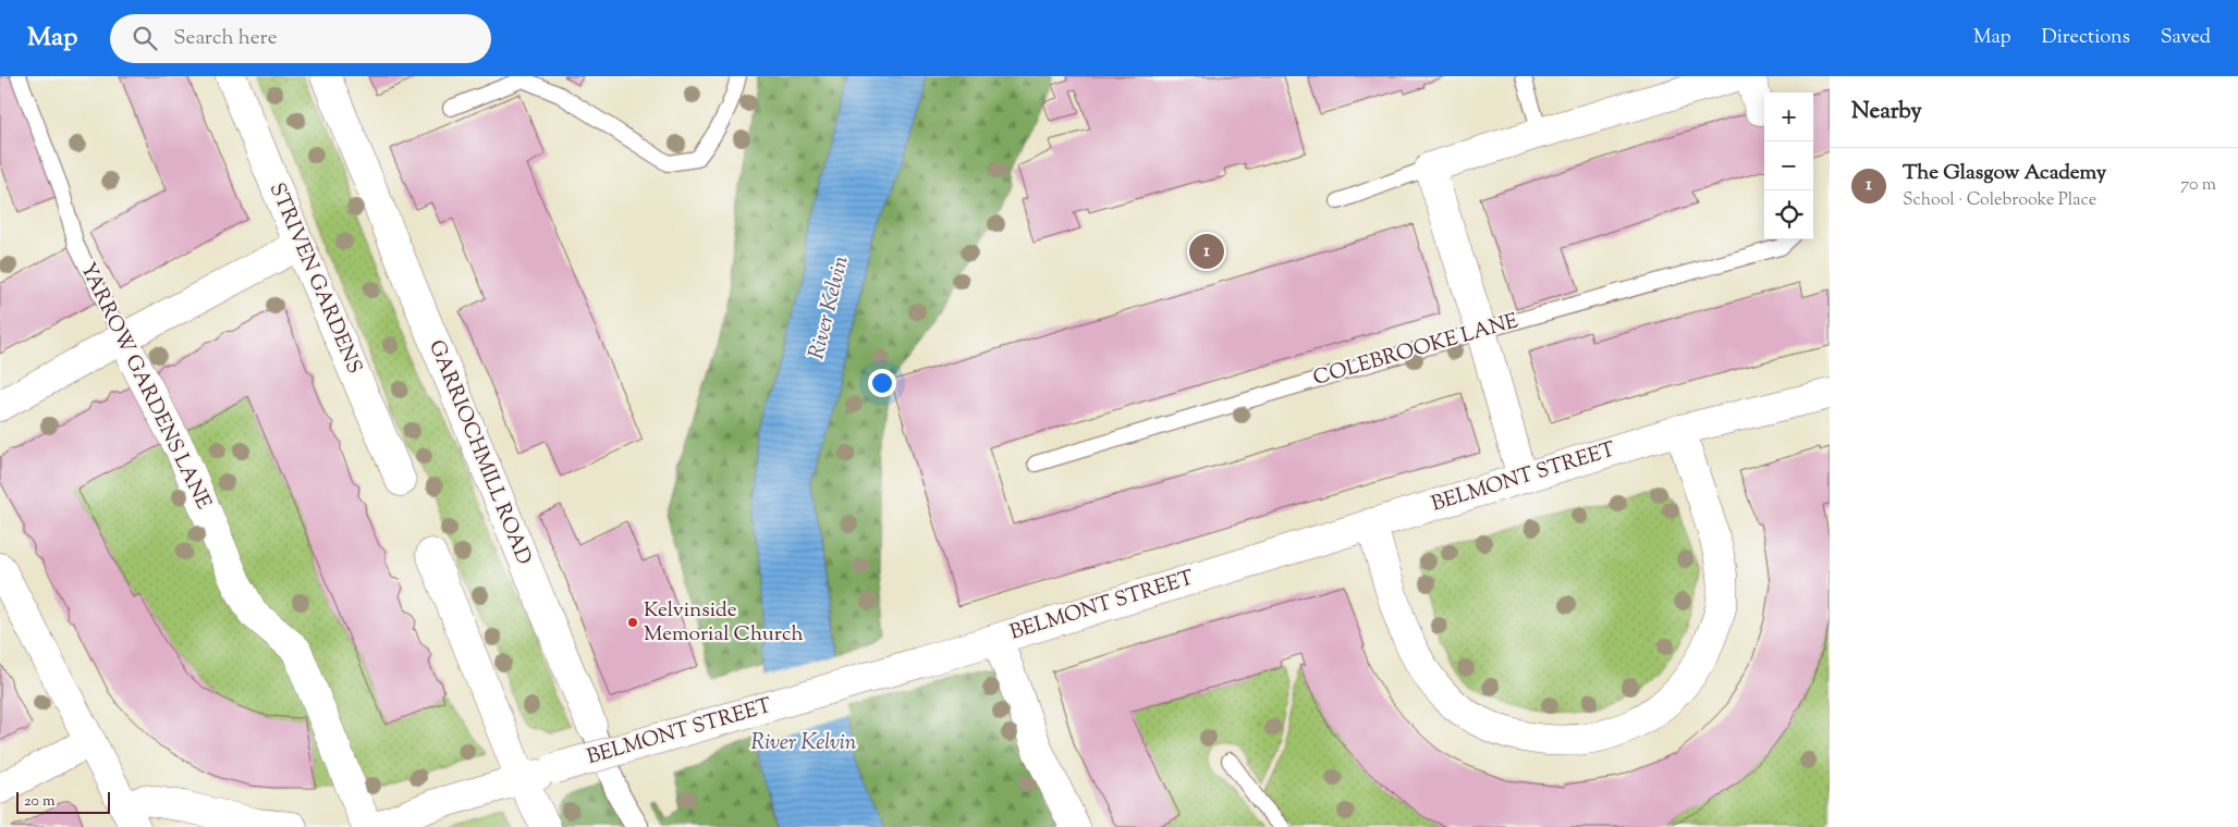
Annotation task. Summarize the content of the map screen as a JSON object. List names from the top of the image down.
{
  "streets": {
    "street": [
      "STRIVEN GARDENS",
      "YARROW GARDENS LANE",
      "GARRIOCHMILL ROAD",
      "BELMONT STREET"
    ],
    "lane": ["COLEBROOKE LANE"]
  },
  "water": ["River Kelvin"],
  "places": ["Kelvinside Memorial Church"],
  "scale_bar": "20 m",
  "page": {
    "header": "Map",
    "search": "Search here",
    "nav": ["Map", "Directions", "Saved"],
    "heading": "Nearby",
    "map_buttons": ["+", "−"],
    "list": [
      {
        "mark": "1",
        "name": "The Glasgow Academy",
        "note": "School · Colebrooke Place",
        "value": "70 m"
      }
    ],
    "pins": "1",
    "scale": "20 m"
  }
}
